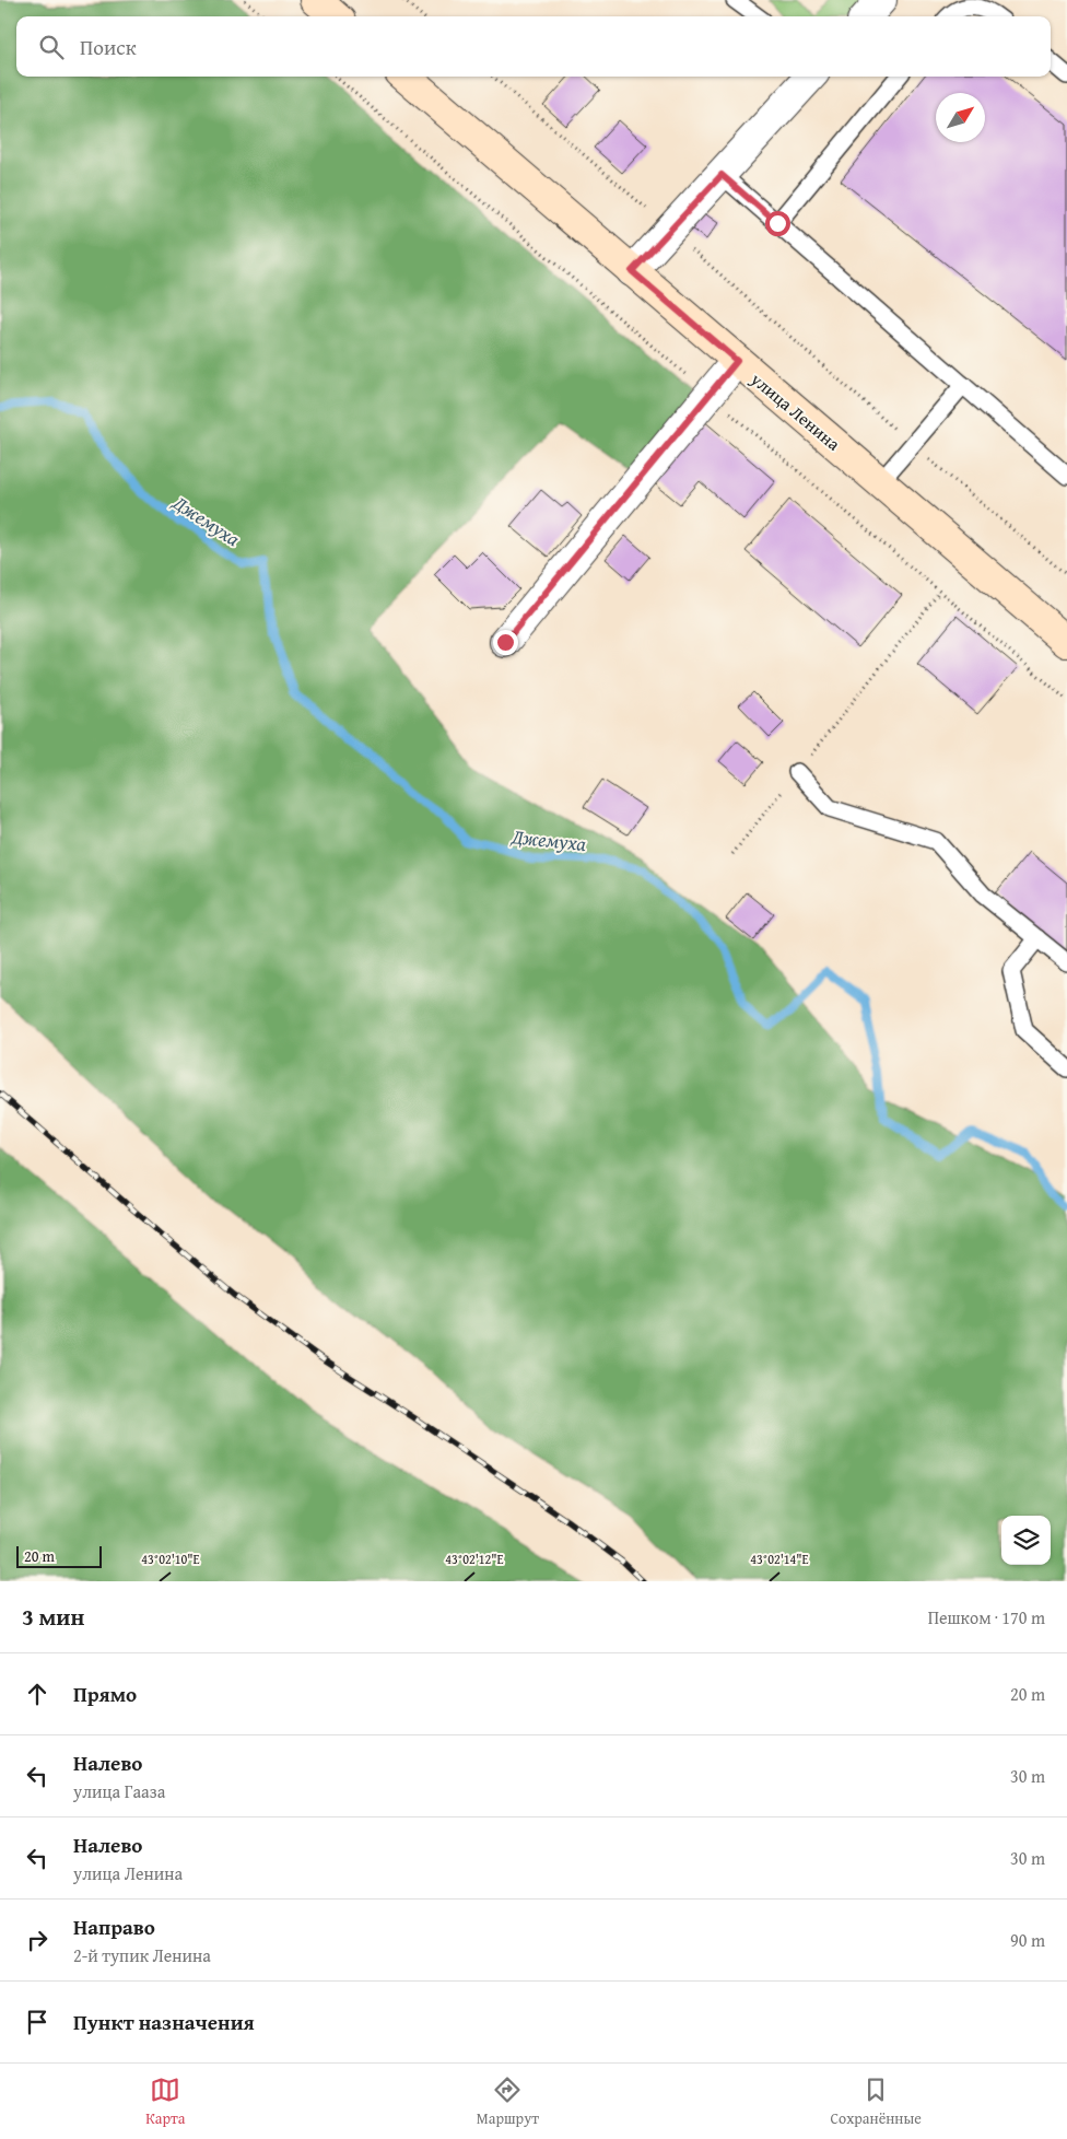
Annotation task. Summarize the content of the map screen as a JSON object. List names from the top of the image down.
{
  "streets": {
    "main road": ["улица Ленина"]
  },
  "water": ["Джемуха"],
  "scale_bar": "20 m",
  "north": "top right",
  "page": {
    "search": "Поиск",
    "scale": "20 m",
    "heading": ["3 мин", "Пешком · 170 m"],
    "list": [
      ["Прямо", "20 m"],
      ["Налево", "улица Гааза", "30 m"],
      ["Налево", "улица Ленина", "30 m"],
      ["Направо", "2-й тупик Ленина", "90 m"],
      "Пункт назначения"
    ],
    "nav": ["Карта", "Маршрут", "Сохранённые"]
  },
  "coordinates": ["43°02'10\"E", "43°02'12\"E", "43°02'14\"E"]
}
